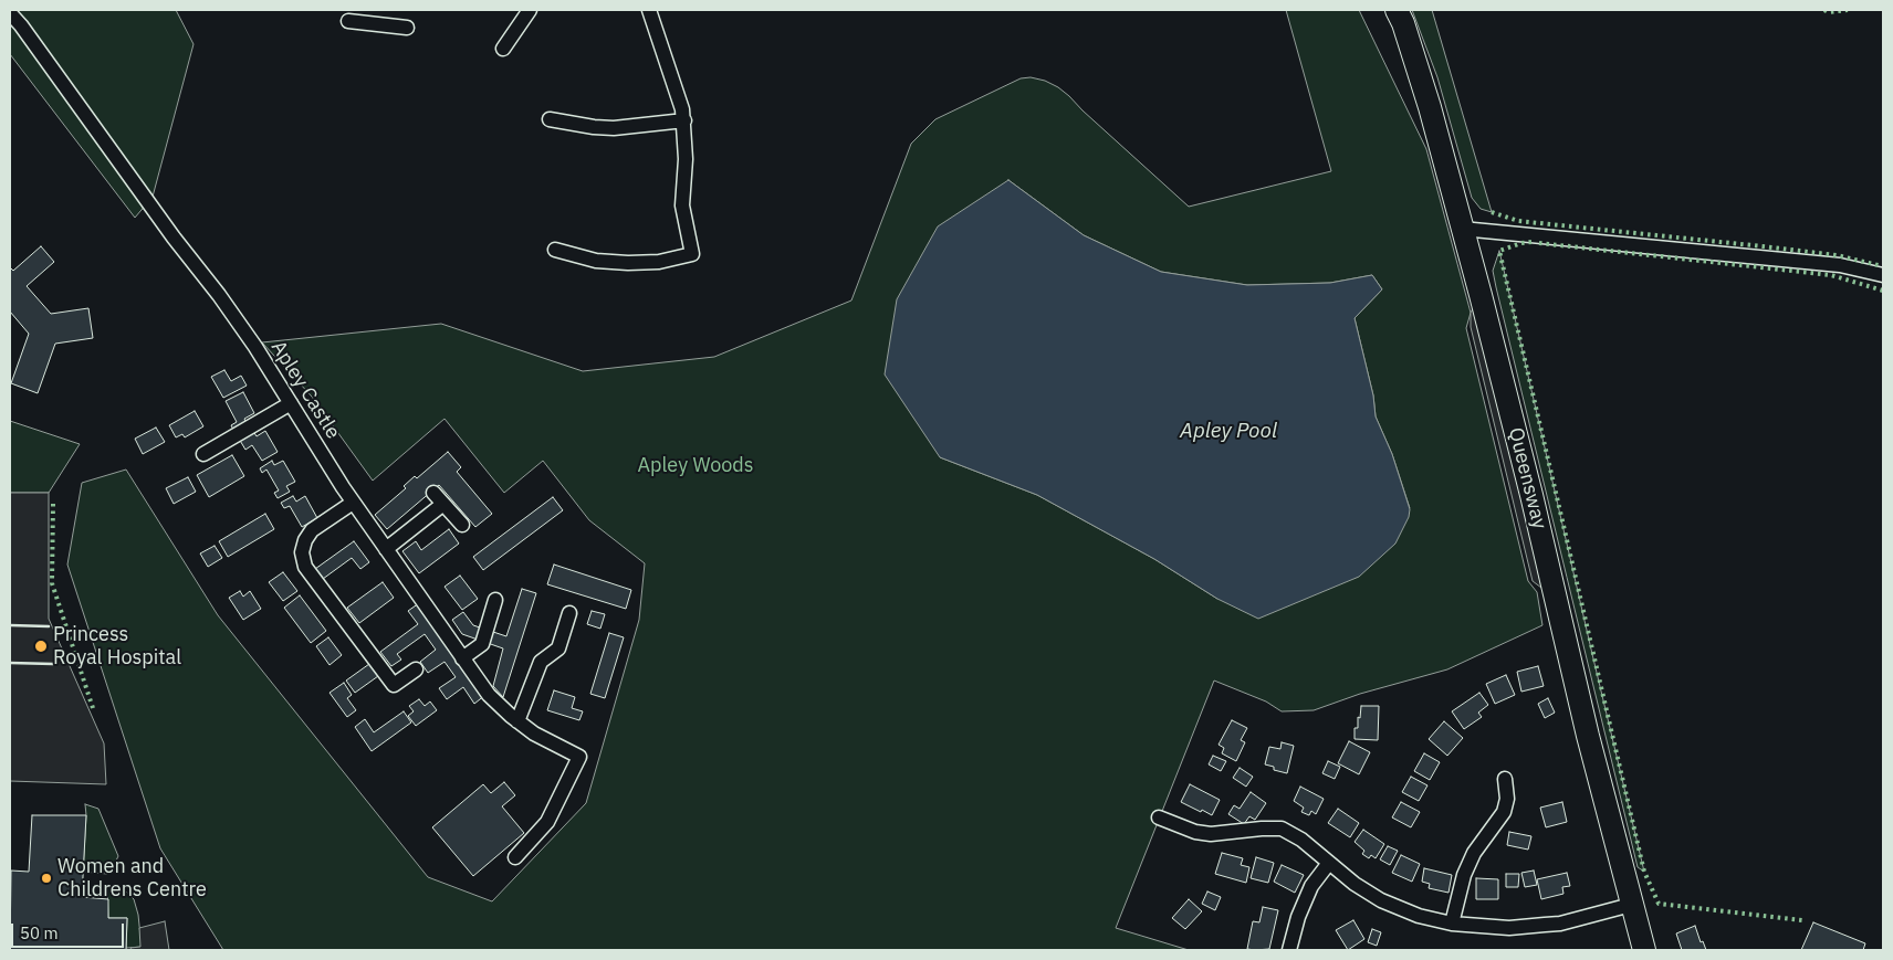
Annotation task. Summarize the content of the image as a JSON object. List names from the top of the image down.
{
  "streets": {
    "main road": ["Queensway"],
    "street": ["Apley Castle"]
  },
  "water": ["Apley Pool"],
  "parks": ["Apley Woods"],
  "places": ["Princess Royal Hospital", "Women and Childrens Centre"],
  "scale_bar": "50 m"
}
